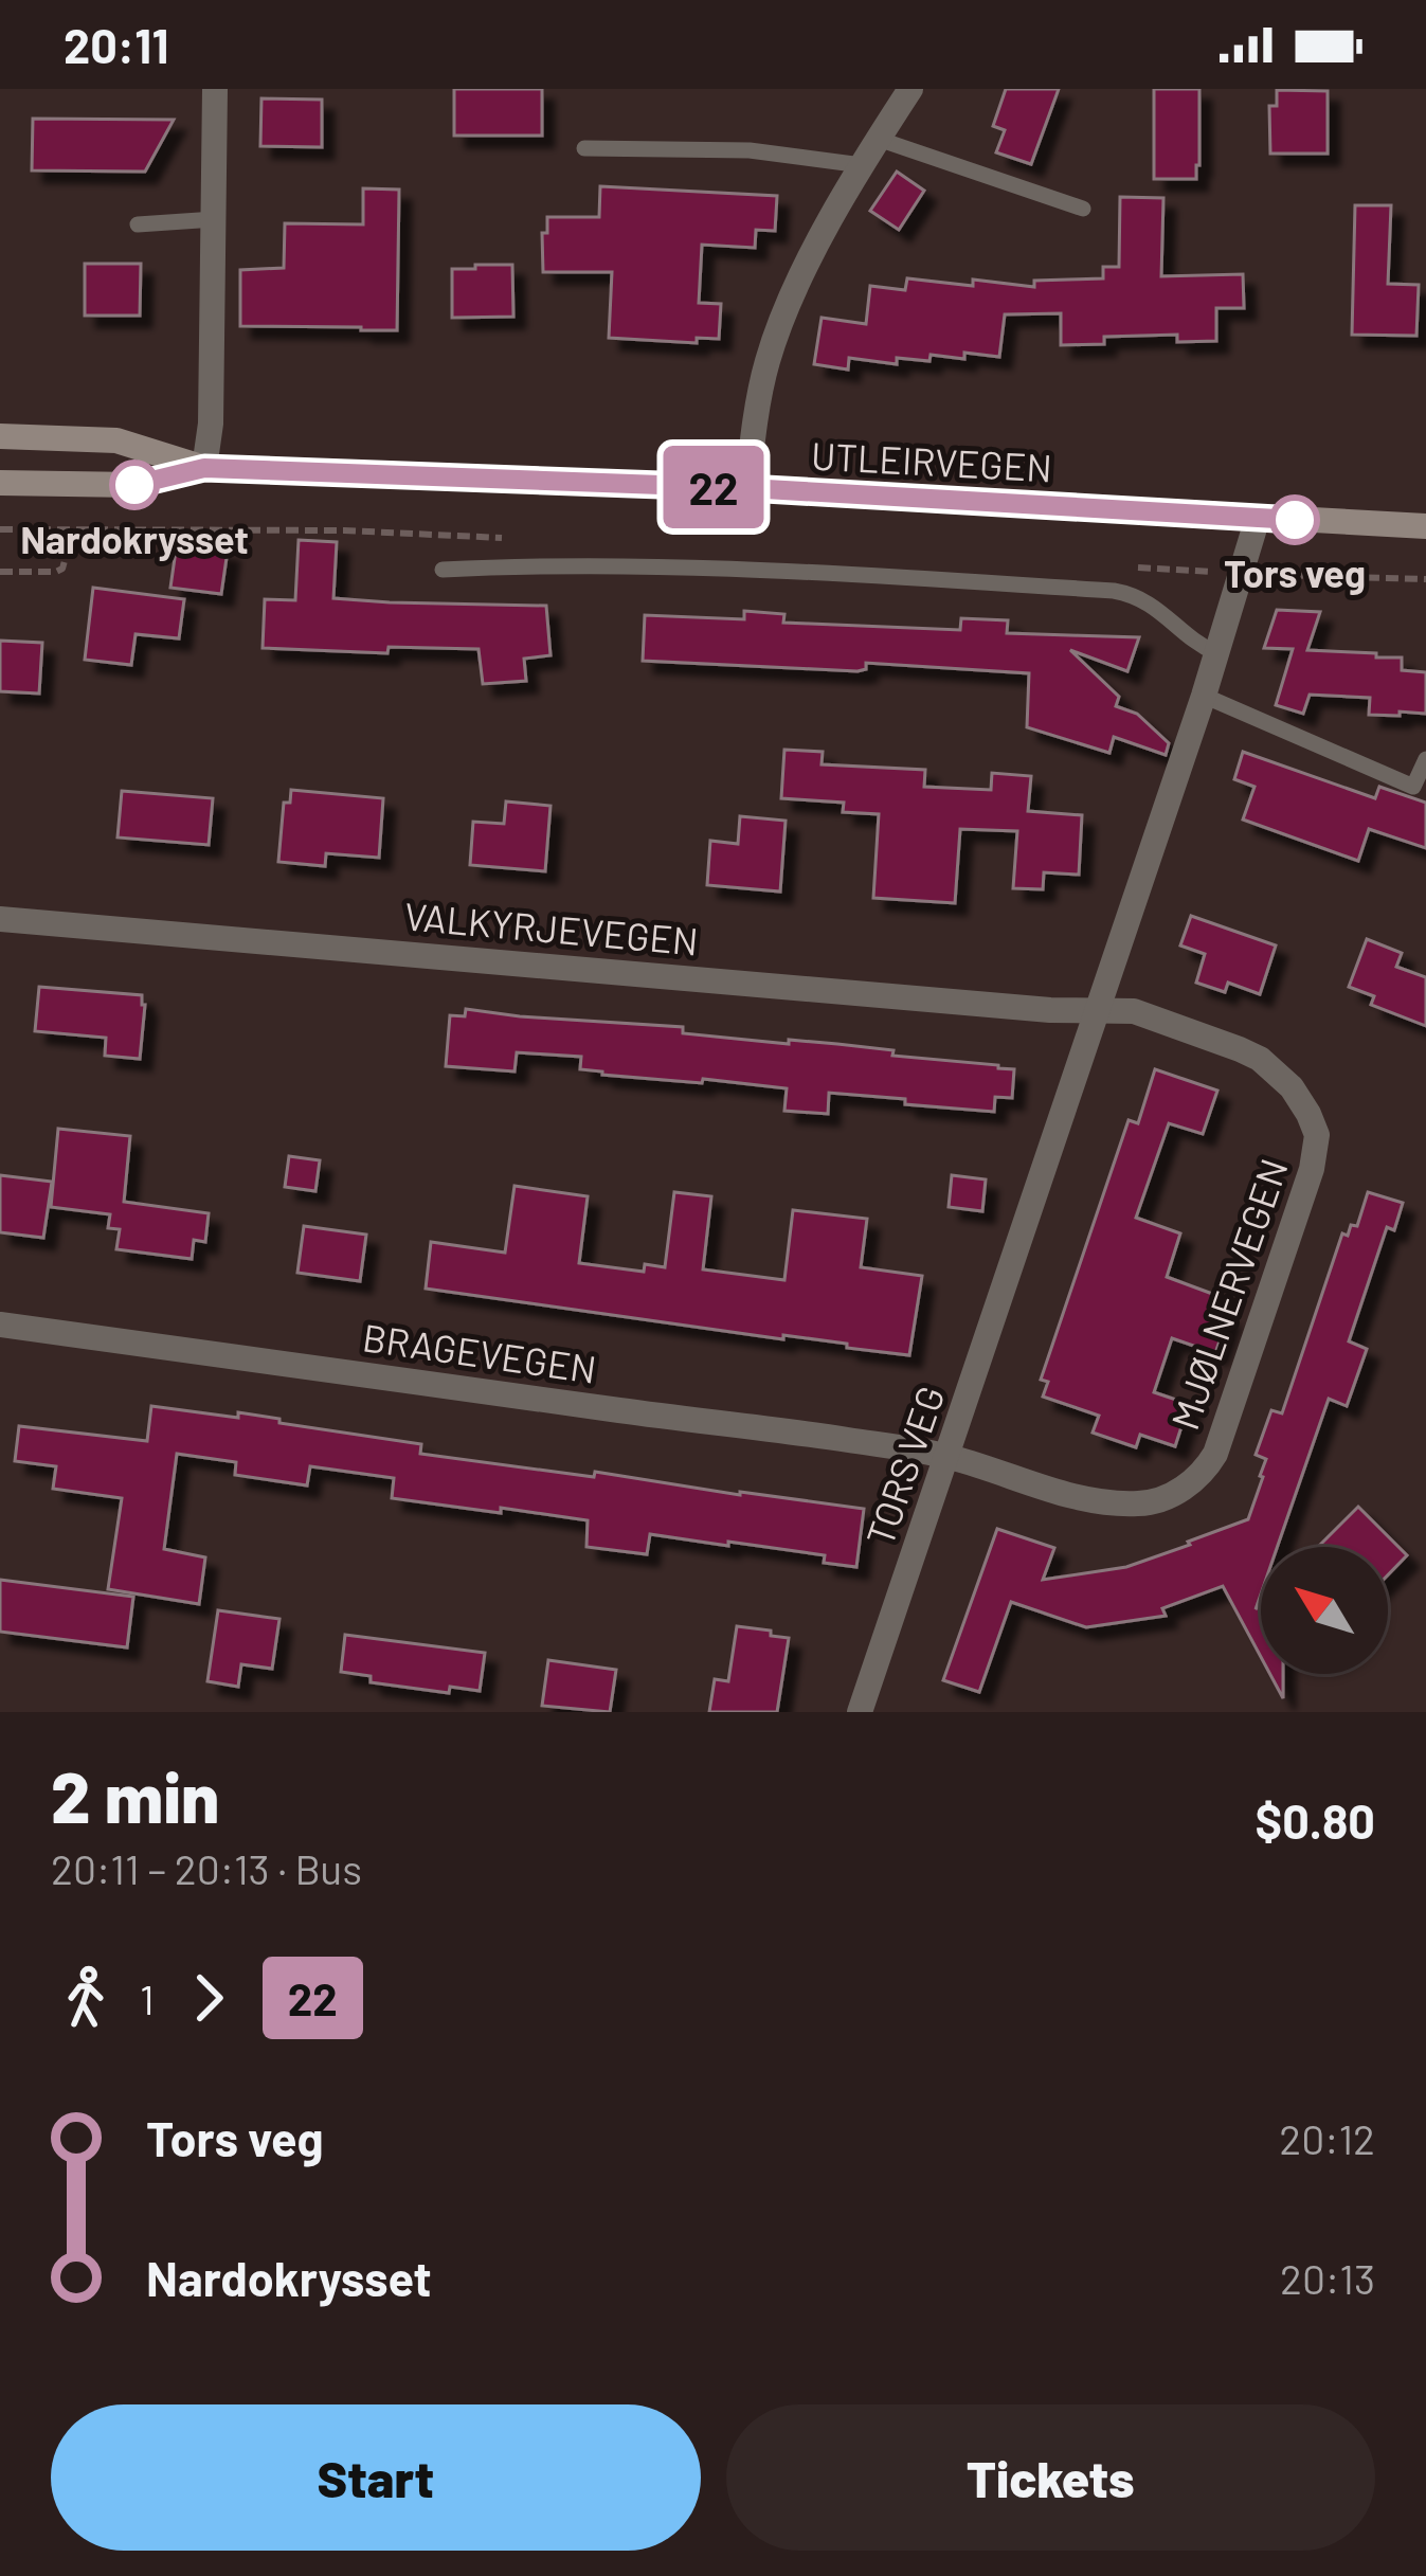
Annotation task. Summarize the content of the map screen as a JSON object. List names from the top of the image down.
{
  "streets": {
    "main road": ["UTLEIRVEGEN"],
    "street": [
      "VALKYRJEVEGEN",
      "MJØLNERVEGEN",
      "BRAGEVEGEN",
      "TORS VEG"
    ]
  },
  "crossings": [
    ["UTLEIRVEGEN", "TORS VEG"],
    ["VALKYRJEVEGEN", "MJØLNERVEGEN"],
    ["VALKYRJEVEGEN", "TORS VEG"],
    ["MJØLNERVEGEN", "BRAGEVEGEN"],
    ["MJØLNERVEGEN", "TORS VEG"],
    ["BRAGEVEGEN", "TORS VEG"]
  ],
  "places": ["Nardokrysset", "Tors veg"],
  "lines": ["bus line 22"],
  "north": "top left",
  "page": {
    "status": "20:11",
    "on_map": "22",
    "heading": ["2 min", "20:11 – 20:13 · Bus", "$0.80"],
    "legs": ["1", "22"],
    "list": [
      {
        "name": "Tors veg",
        "value": "20:12"
      },
      {
        "name": "Nardokrysset",
        "value": "20:13"
      }
    ],
    "buttons": ["Start", "Tickets"]
  }
}
